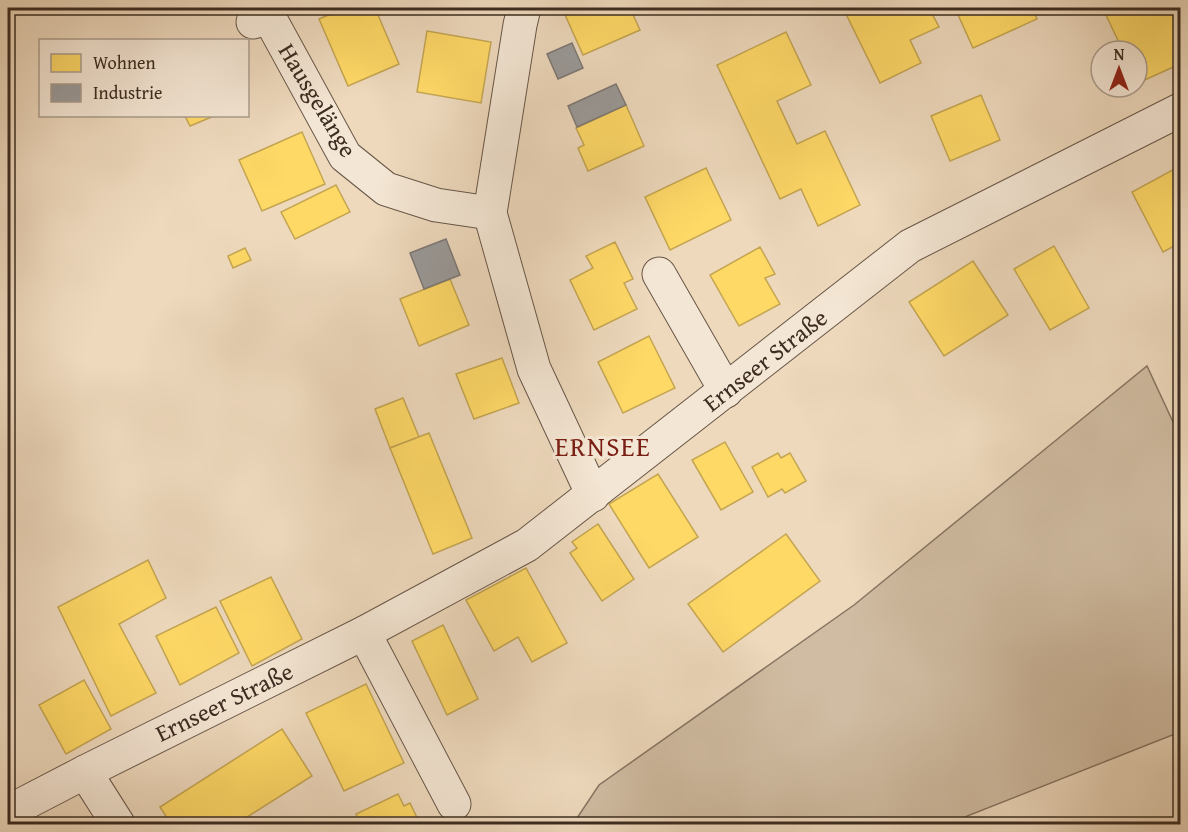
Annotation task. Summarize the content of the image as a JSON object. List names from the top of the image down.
{
  "streets": {
    "street": ["Hausgelänge", "Ernseer Straße"]
  },
  "districts": ["ERNSEE"],
  "legend": ["Wohnen", "Industrie"],
  "north": "top"
}
